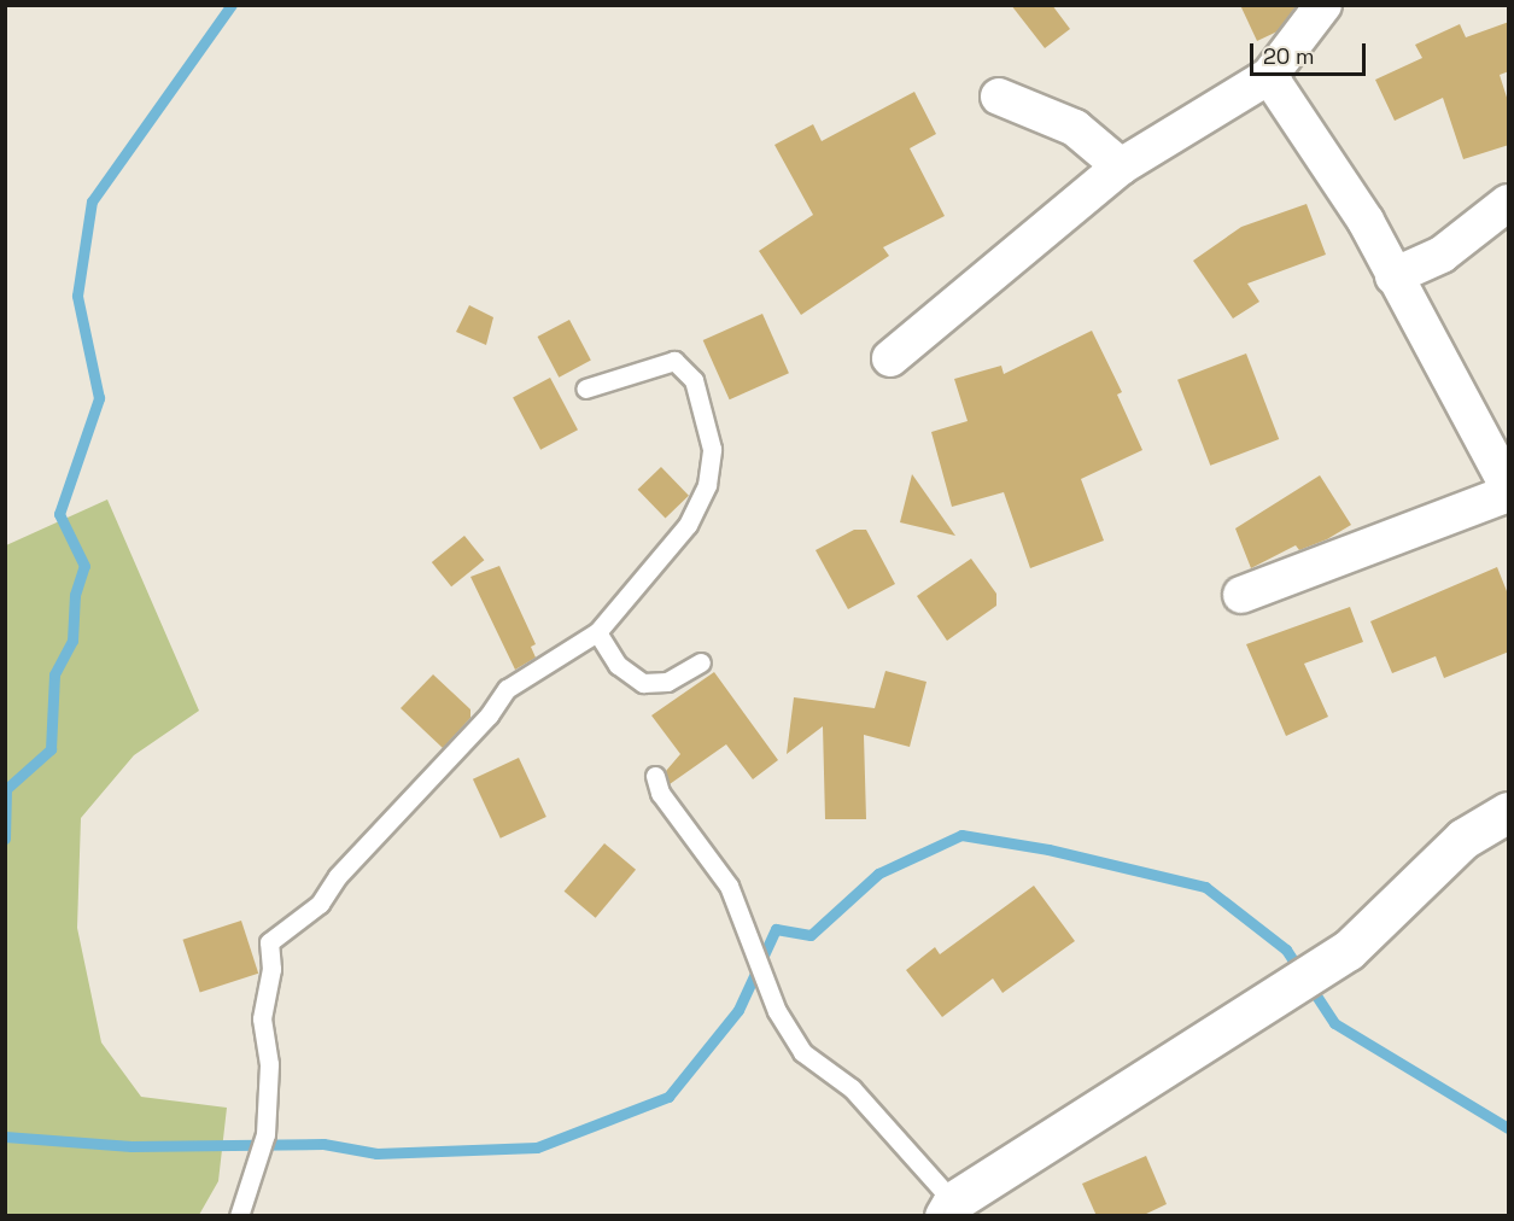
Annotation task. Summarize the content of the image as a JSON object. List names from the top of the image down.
{
  "scale_bar": "20 m"
}
